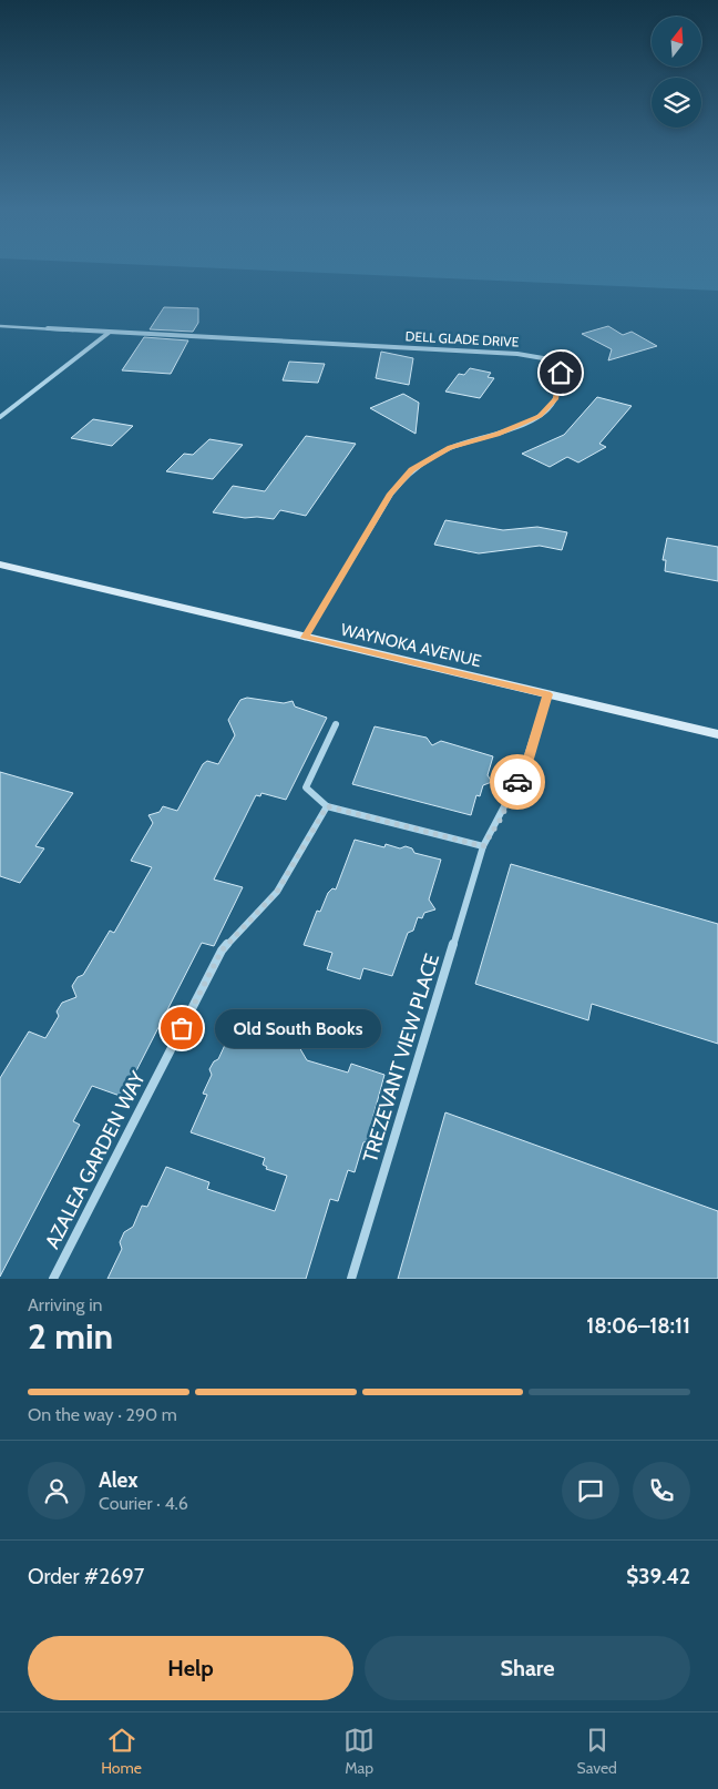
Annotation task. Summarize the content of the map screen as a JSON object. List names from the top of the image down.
{
  "streets": {
    "street": [
      "DELL GLADE DRIVE",
      "WAYNOKA AVENUE",
      "TREZEVANT VIEW PLACE",
      "AZALEA GARDEN WAY"
    ]
  },
  "crossings": [
    ["DELL GLADE DRIVE", "WAYNOKA AVENUE"]
  ],
  "places": ["Old South Books"],
  "north": "top",
  "page": {
    "bubble": "Old South Books",
    "heading": ["2 min", "Arriving in", "18:06–18:11"],
    "panel": [
      "Alex",
      "Courier · 4.6",
      "Order #2697",
      "$39.42"
    ],
    "bar": "On the way · 290 m",
    "buttons": ["Help", "Share"],
    "tabs": ["Home", "Map", "Saved"]
  }
}
